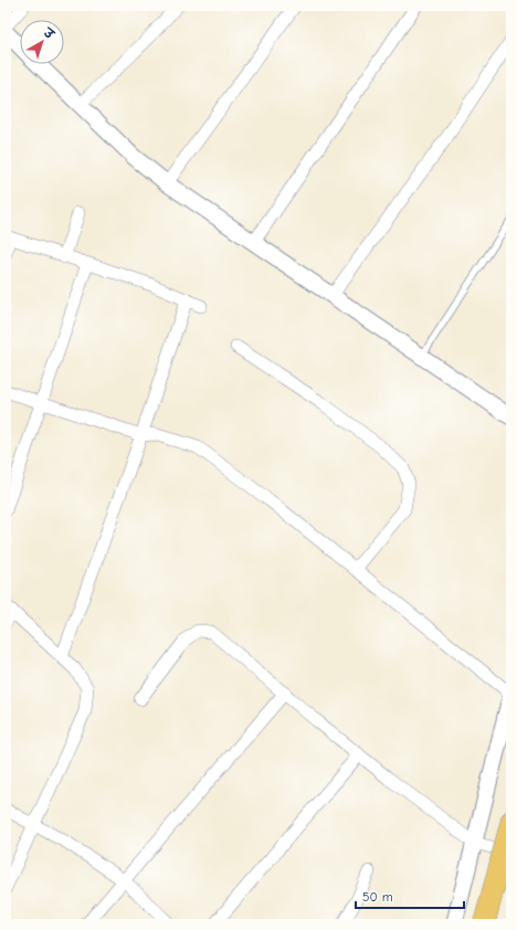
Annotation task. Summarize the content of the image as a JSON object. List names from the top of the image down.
{
  "scale_bar": "50 m",
  "north": "top right"
}
